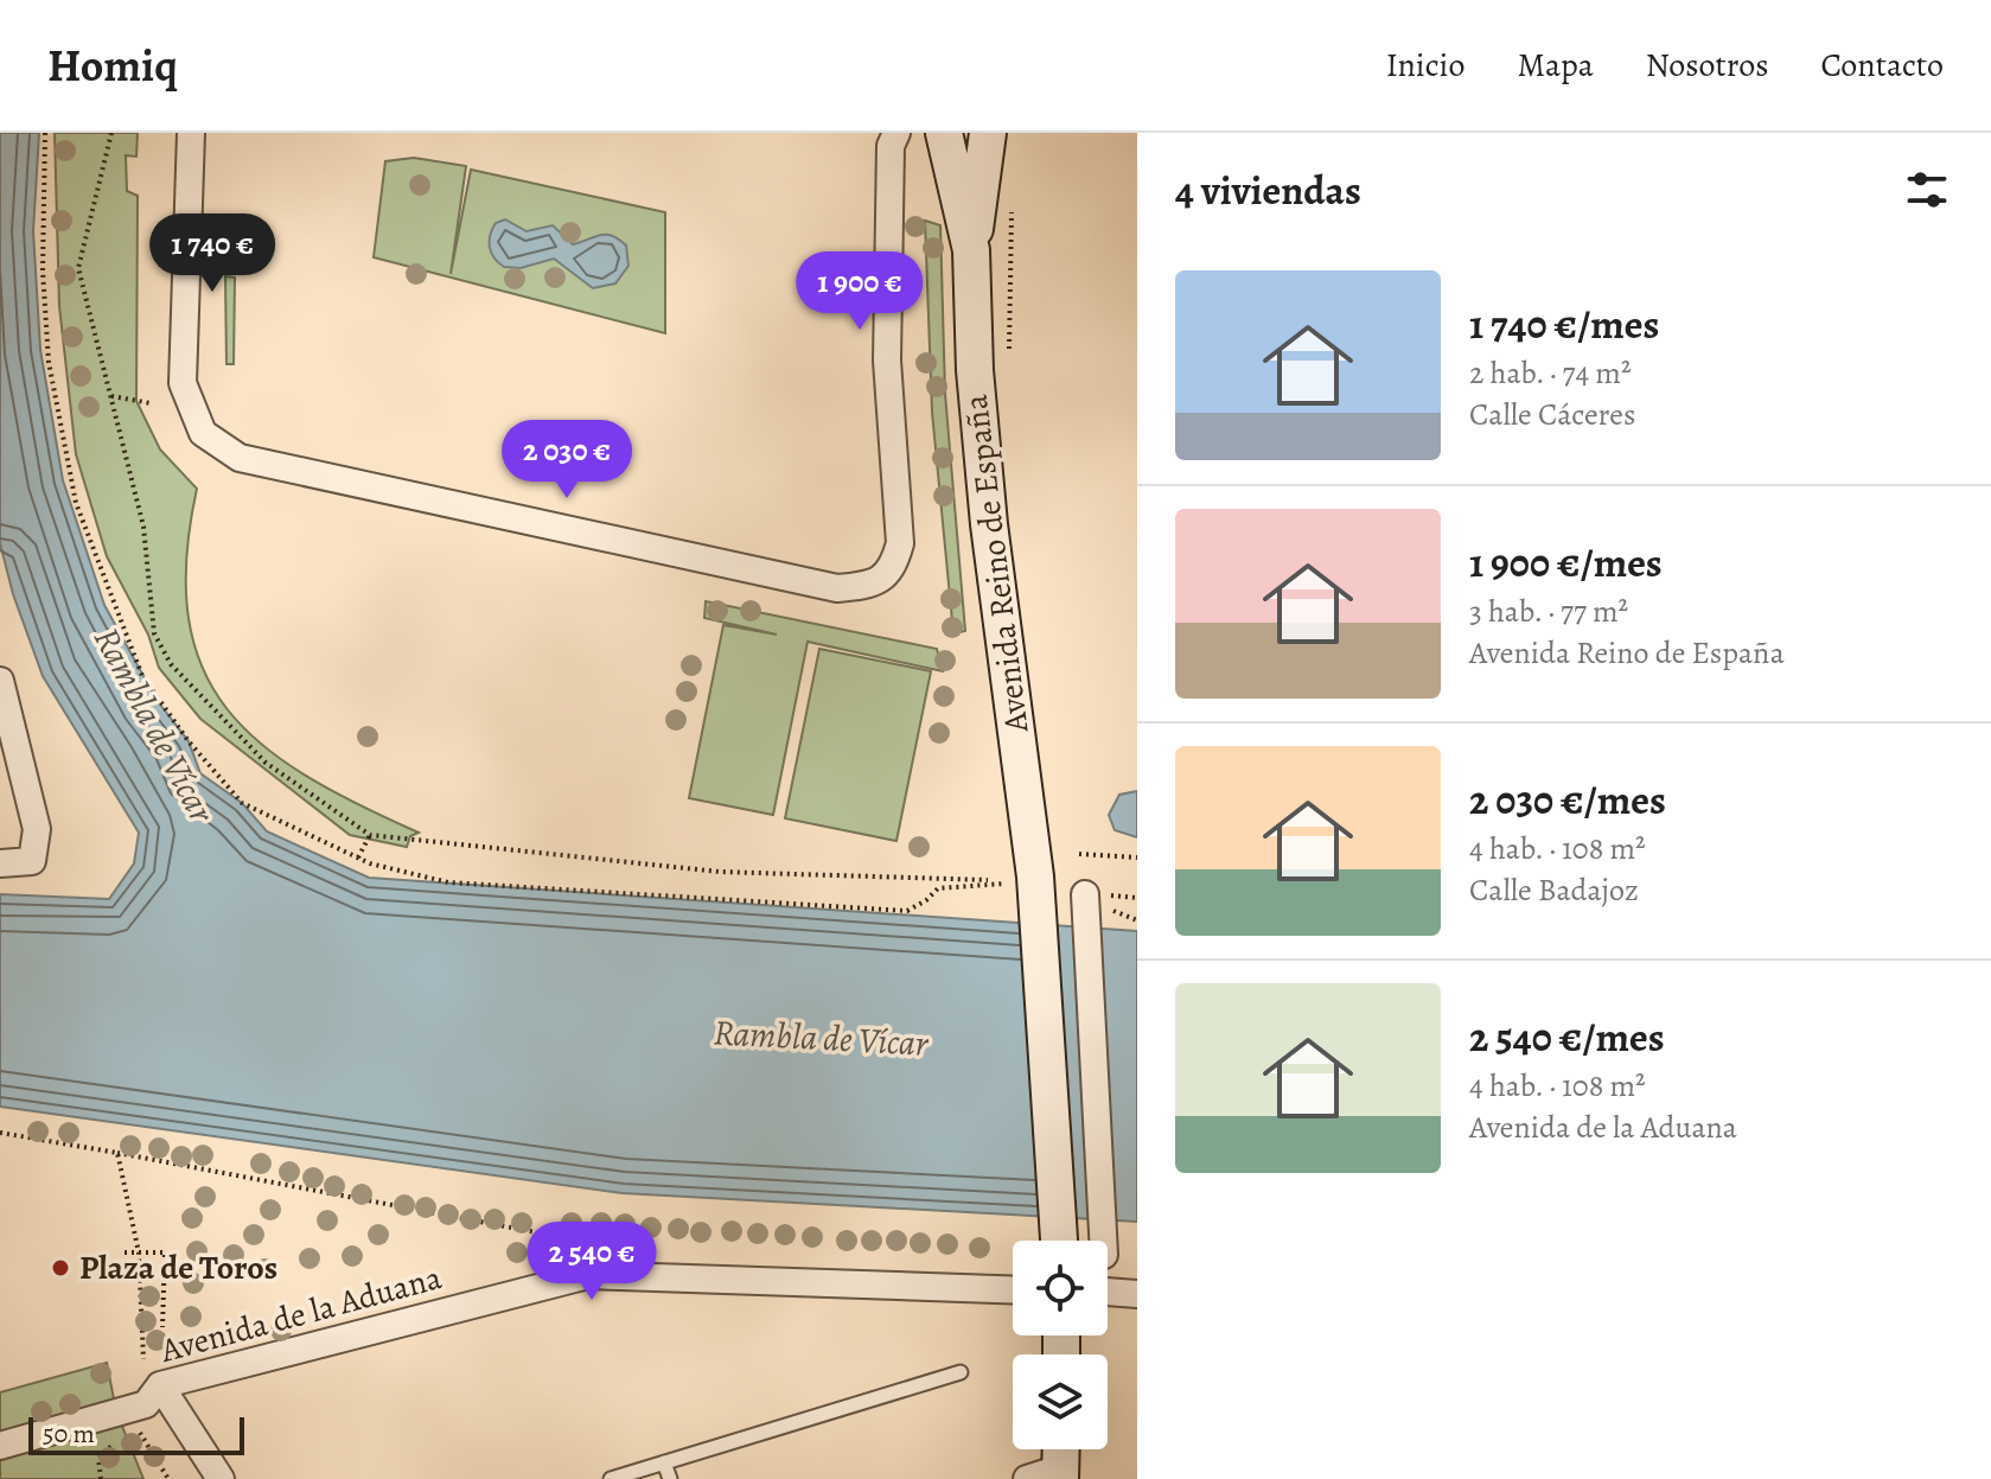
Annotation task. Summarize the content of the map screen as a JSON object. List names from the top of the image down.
{
  "streets": {
    "street": ["Avenida Reino de España", "Avenida de la Aduana"]
  },
  "water": ["Rambla de Vícar"],
  "places": ["Plaza de Toros"],
  "scale_bar": "50 m",
  "page": {
    "header": "Homiq",
    "nav": [
      "Inicio",
      "Mapa",
      "Nosotros",
      "Contacto"
    ],
    "heading": "4 viviendas",
    "price": [
      "1 740 €",
      "1 900 €",
      "2 030 €",
      "2 540 €"
    ],
    "list": [
      {
        "name": "1 740 €/mes",
        "note": "2 hab. · 74 m² · Calle Cáceres"
      },
      {
        "name": "1 900 €/mes",
        "note": "3 hab. · 77 m² · Avenida Reino de España"
      },
      {
        "name": "2 030 €/mes",
        "note": "4 hab. · 108 m² · Calle Badajoz"
      },
      {
        "name": "2 540 €/mes",
        "note": "4 hab. · 108 m² · Avenida de la Aduana"
      }
    ],
    "scale": "50 m"
  }
}
